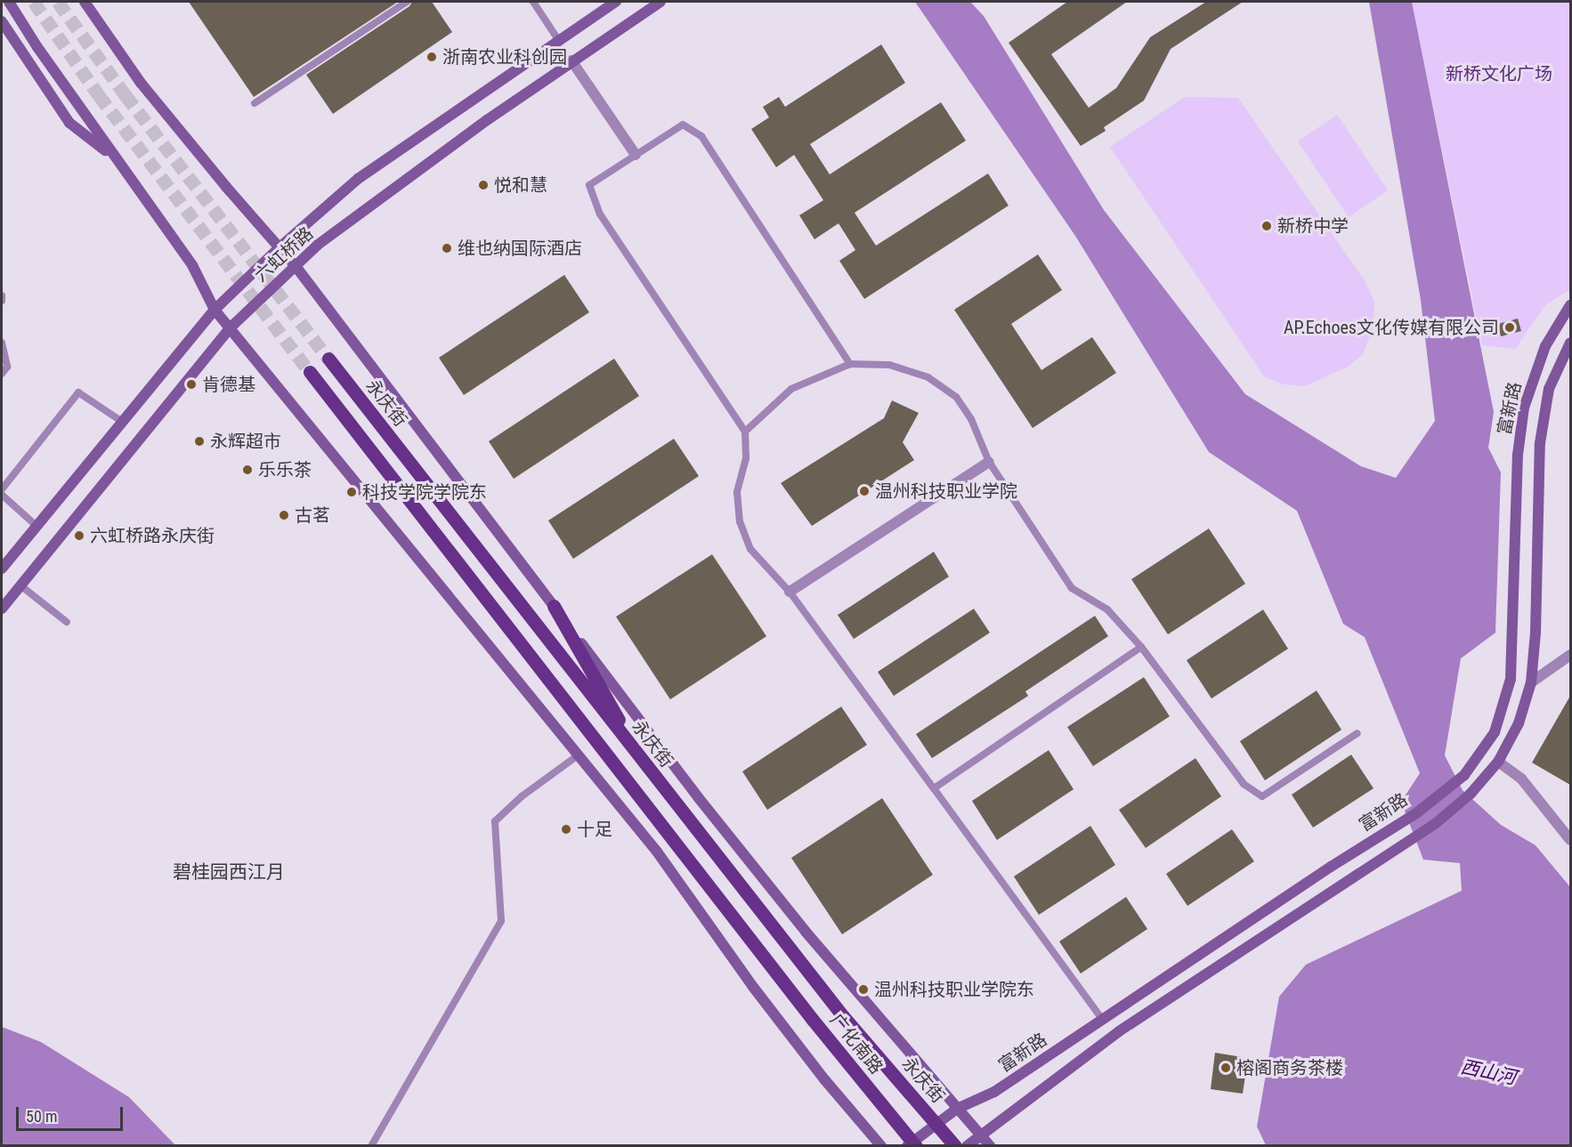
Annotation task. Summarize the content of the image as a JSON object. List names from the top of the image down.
{
  "streets": {
    "main road": [
      "六虹桥路",
      "永庆街",
      "富新路",
      "广化南路"
    ]
  },
  "districts": ["碧桂园西江月"],
  "water": ["西山河"],
  "parks": ["新桥文化广场"],
  "places": [
    "浙南农业科创园",
    "悦和慧",
    "新桥中学",
    "维也纳国际酒店",
    "AP.Echoes文化传媒有限公司",
    "肯德基",
    "永辉超市",
    "乐乐茶",
    "温州科技职业学院",
    "科技学院学院东",
    "古茗",
    "六虹桥路永庆街",
    "十足",
    "温州科技职业学院东",
    "榕阁商务茶楼"
  ],
  "scale_bar": "50 m"
}
